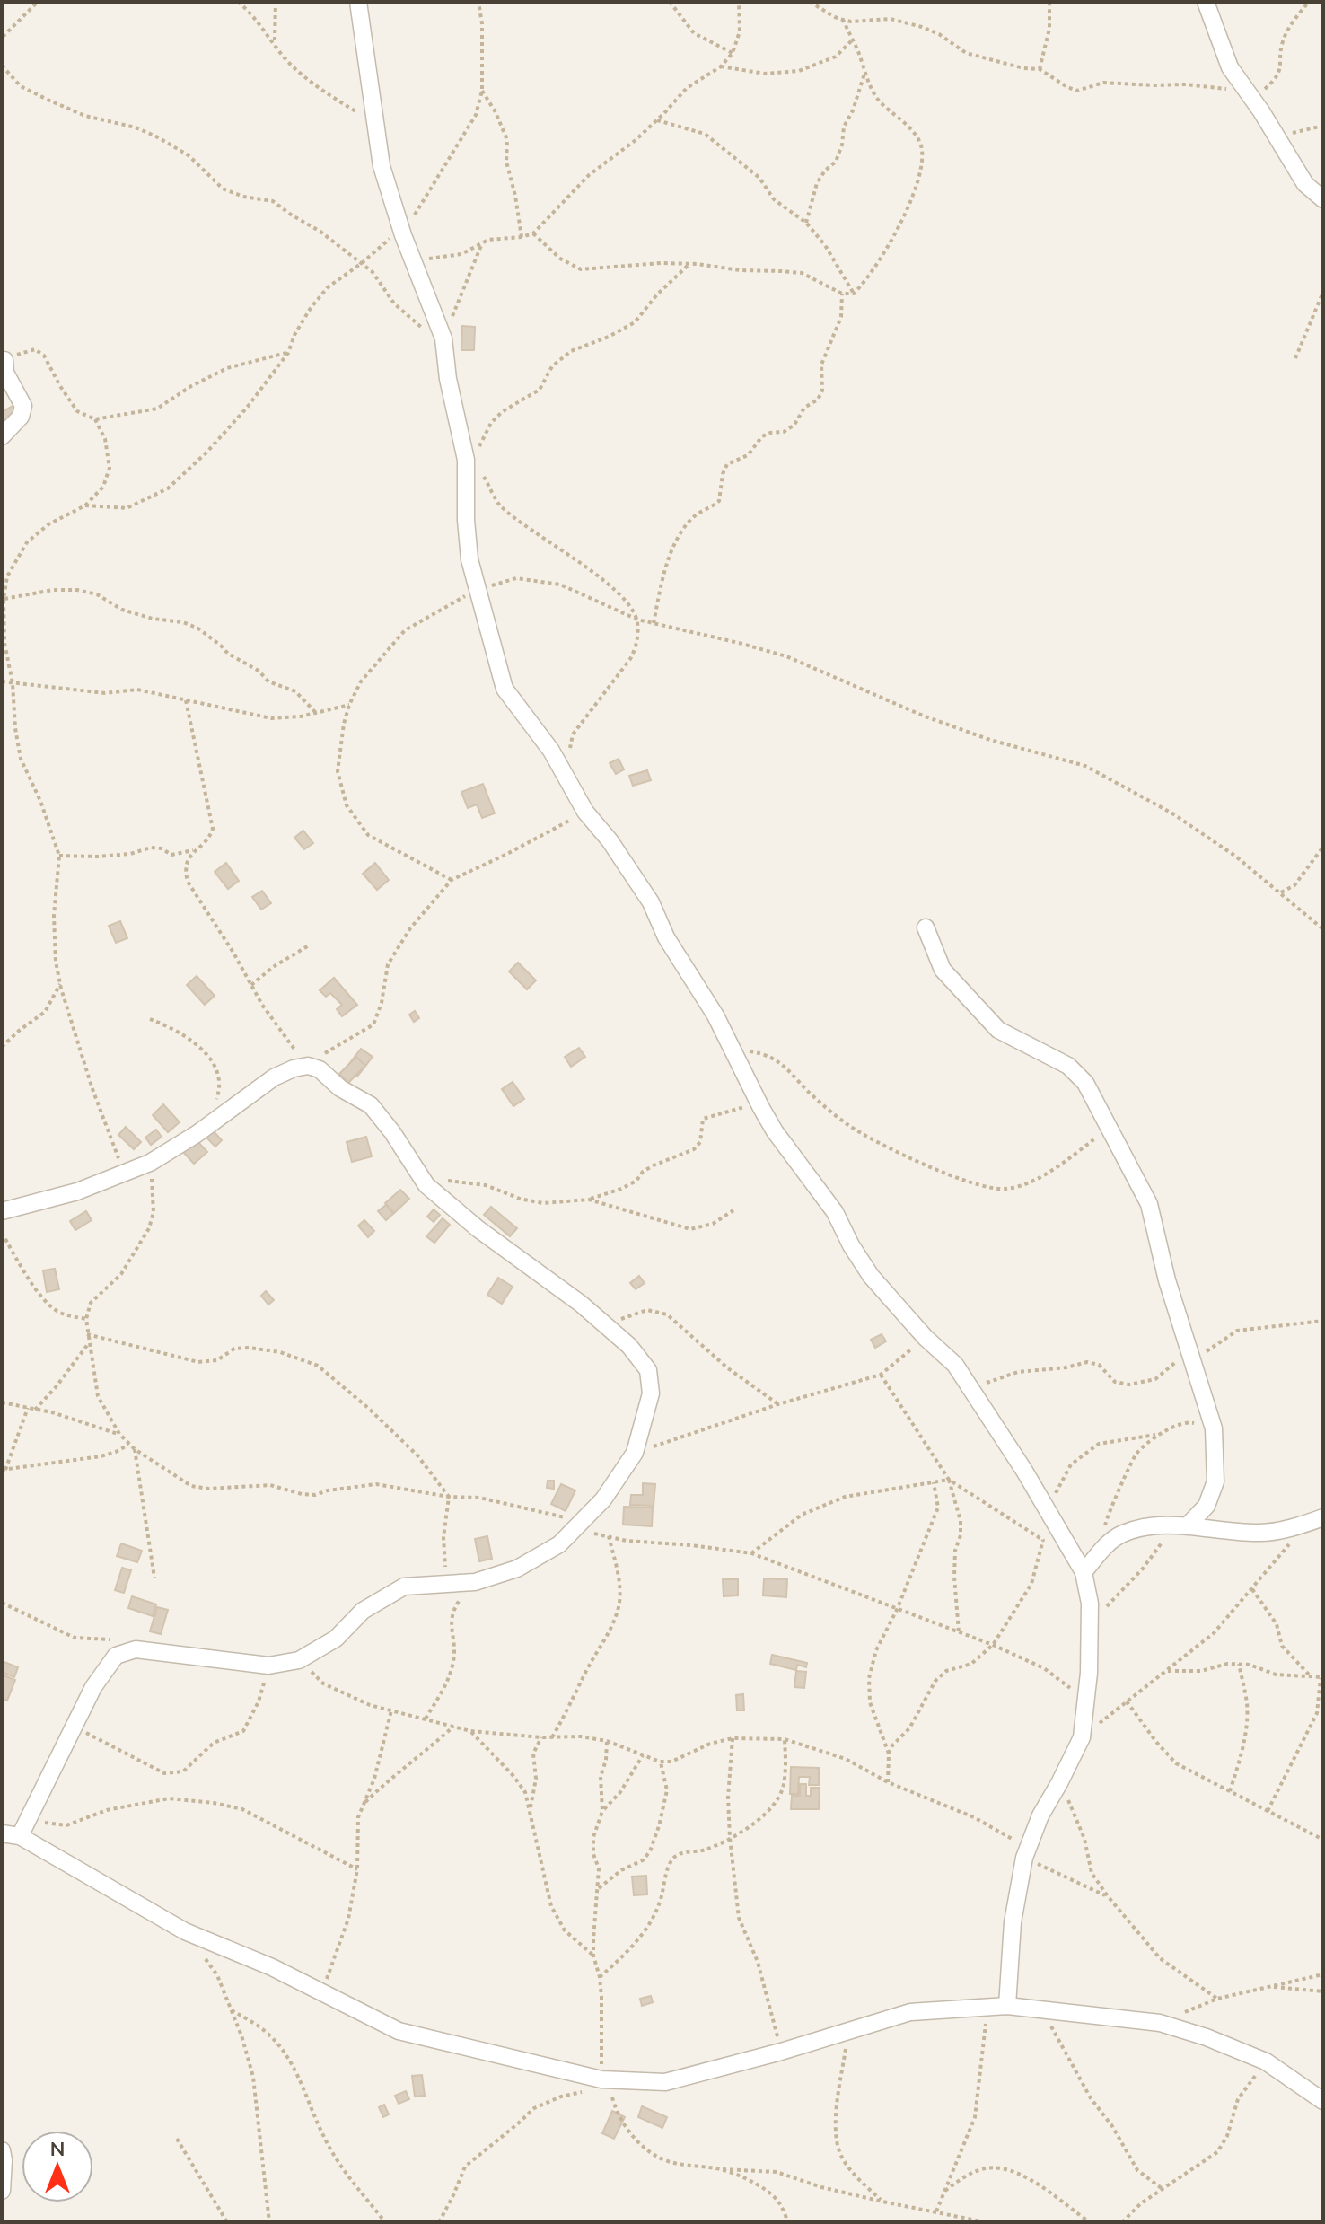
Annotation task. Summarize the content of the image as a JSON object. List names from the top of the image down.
{
  "north": "top"
}
